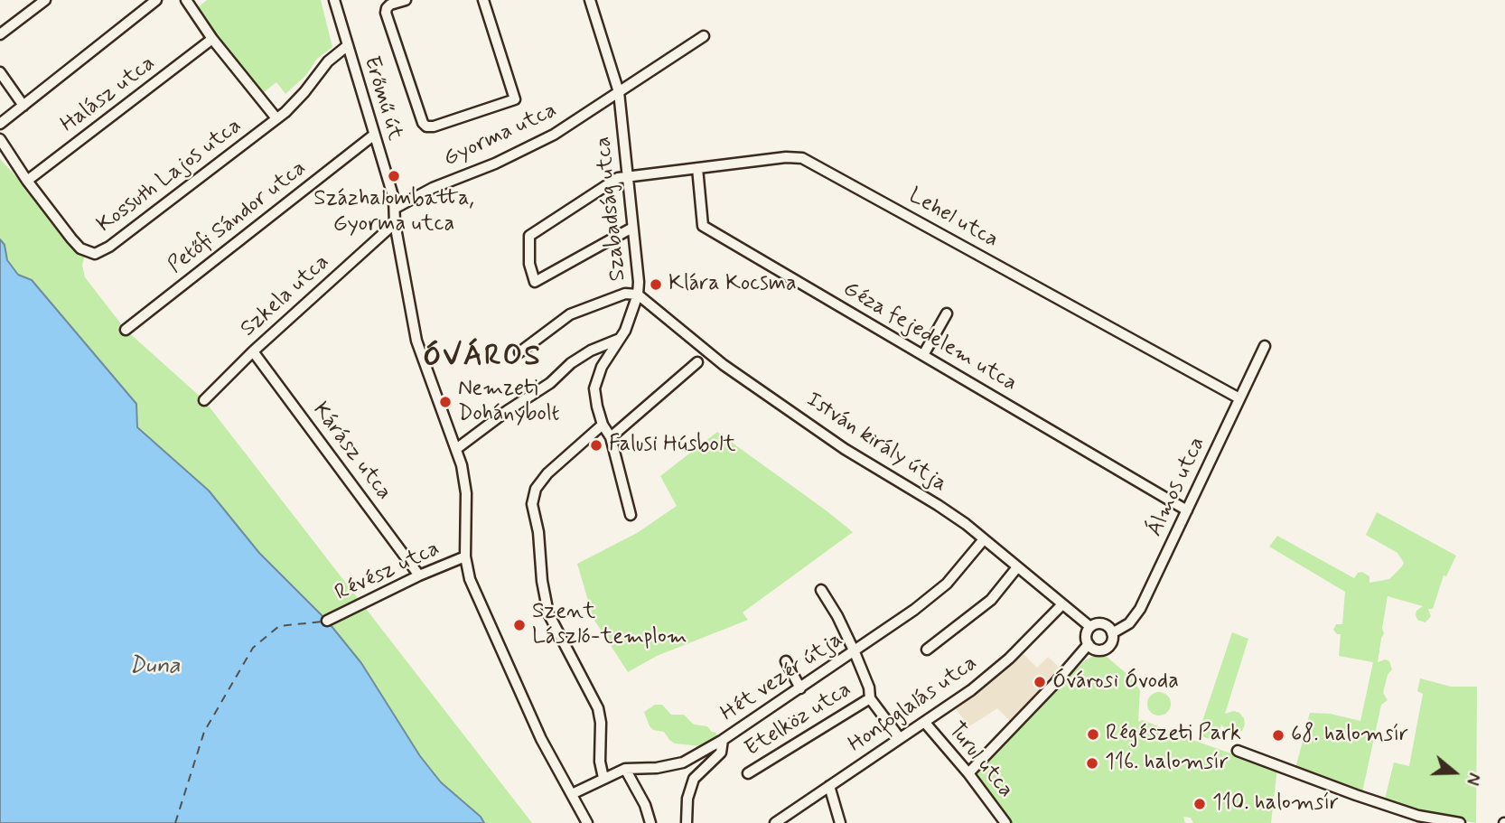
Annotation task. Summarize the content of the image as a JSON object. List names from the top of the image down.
{
  "streets": {
    "street": [
      "Halász utca",
      "Erőmű út",
      "Gyorma utca",
      "Kossuth Lajos utca",
      "Szabadság utca",
      "Petőfi Sándor utca",
      "Lehel utca",
      "Szkela utca",
      "Géza fejedelem utca",
      "István király útja",
      "Kárász utca",
      "Álmos utca",
      "Révész utca",
      "Hét vezér útja",
      "Honfoglalás utca",
      "Etelköz utca",
      "Turul utca"
    ]
  },
  "crossings": [
    ["Halász utca", "Kossuth Lajos utca"],
    ["Erőmű út", "Gyorma utca"],
    ["Erőmű út", "Kossuth Lajos utca"],
    ["Erőmű út", "Petőfi Sándor utca"],
    ["Gyorma utca", "Szabadság utca"],
    ["Szabadság utca", "Lehel utca"],
    ["Szabadság utca", "István király útja"],
    ["Lehel utca", "Géza fejedelem utca"],
    ["Lehel utca", "Álmos utca"],
    ["Szkela utca", "Kárász utca"],
    ["Géza fejedelem utca", "Álmos utca"],
    ["István király útja", "Álmos utca"],
    ["István király útja", "Hét vezér útja"],
    ["István király útja", "Honfoglalás utca"],
    ["Kárász utca", "Révész utca"],
    ["Honfoglalás utca", "Turul utca"]
  ],
  "districts": ["ÓVÁROS"],
  "water": ["Duna"],
  "places": [
    "Százhalombatta, Gyorma utca",
    "Klára Kocsma",
    "Nemzeti Dohánybolt",
    "Falusi Húsbolt",
    "Szent László-templom",
    "Óvárosi Óvoda",
    "Régészeti Park",
    "68. halomsír",
    "116. halomsír",
    "110. halomsír"
  ],
  "north": "right"
}
